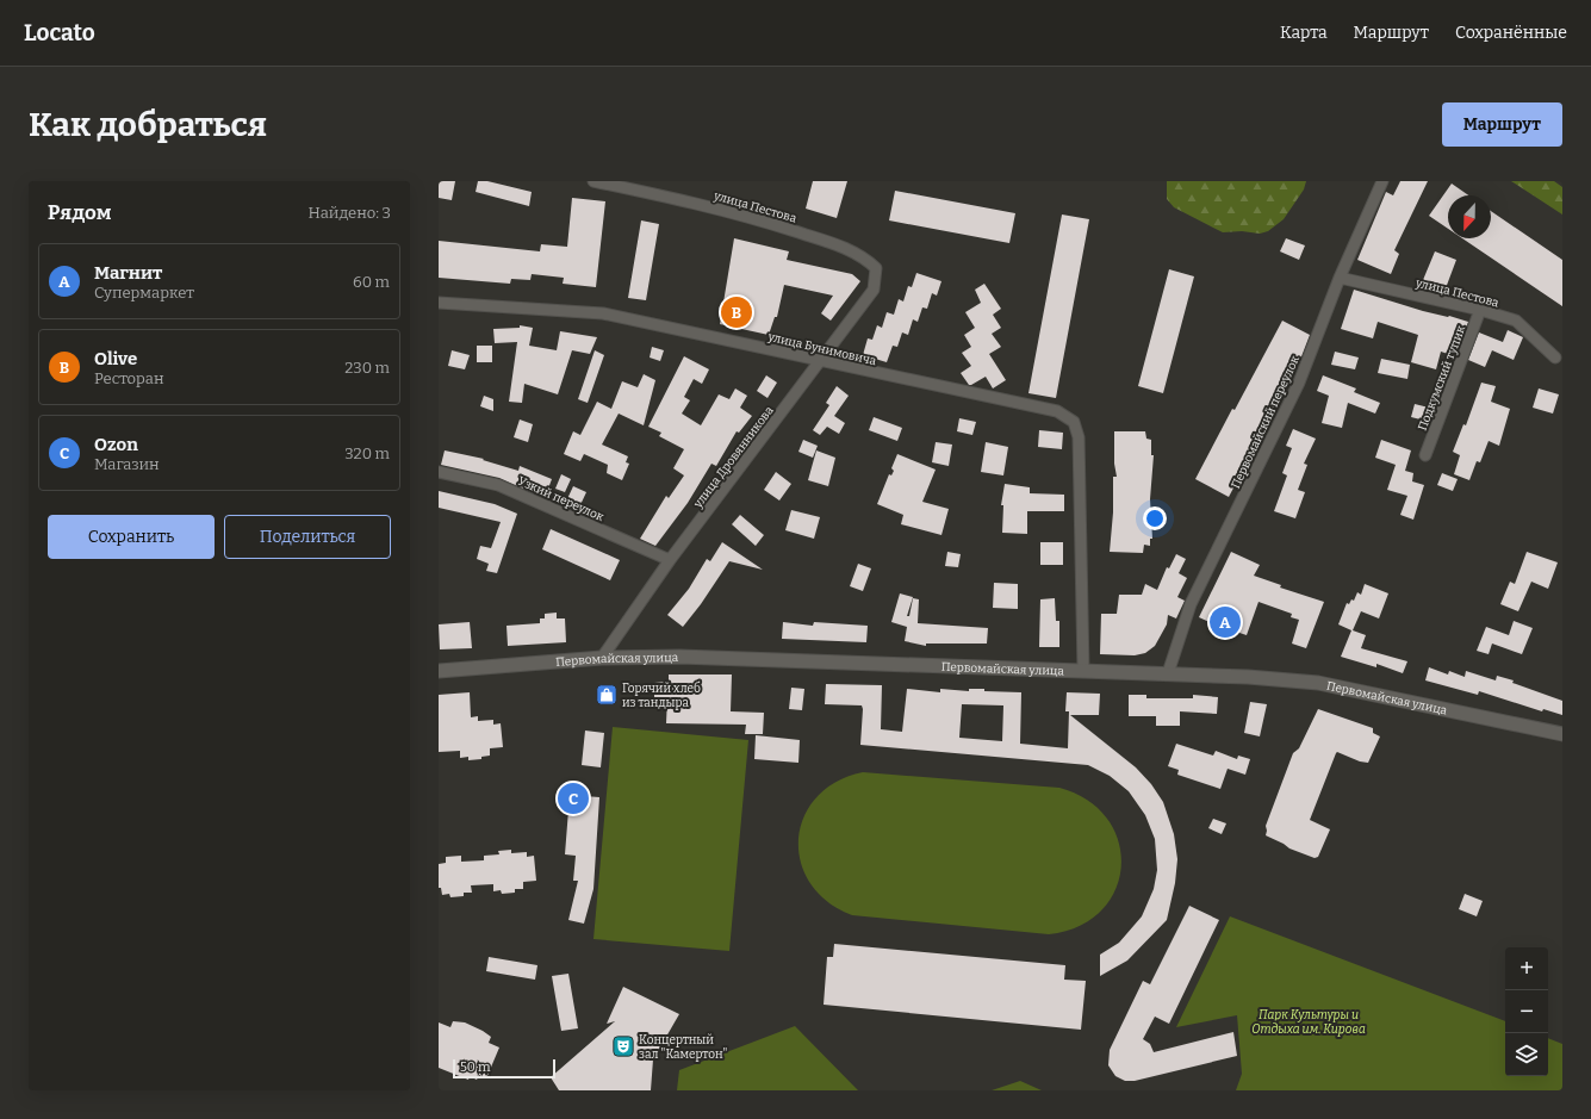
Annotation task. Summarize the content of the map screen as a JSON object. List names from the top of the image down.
{
  "streets": {
    "street": [
      "улица Пестова",
      "улица Бунимовича",
      "Подкумский тупик",
      "Первомайский переулок",
      "улица Дровянникова",
      "Узкий переулок",
      "Первомайская улица"
    ]
  },
  "crossings": [
    ["улица Пестова", "Подкумский тупик"],
    ["улица Пестова", "Первомайский переулок"],
    ["улица Пестова", "улица Дровянникова"],
    ["улица Бунимовича", "улица Дровянникова"],
    ["улица Бунимовича", "Первомайская улица"],
    ["Первомайский переулок", "Первомайская улица"],
    ["улица Дровянникова", "Узкий переулок"],
    ["улица Дровянникова", "Первомайская улица"]
  ],
  "parks": ["Парк Культуры и Отдыха им. Кирова"],
  "places": {
    "shop": ["Горячий хлеб из тандыра"],
    "theatre": ["Концертный зал \"Камертон\""]
  },
  "scale_bar": "50 m",
  "north": "bottom",
  "page": {
    "header": "Locato",
    "nav": ["Карта", "Маршрут", "Сохранённые"],
    "buttons": [
      "Маршрут",
      ["Сохранить", "Поделиться"]
    ],
    "title": "Как добраться",
    "heading": ["Рядом", "Найдено: 3"],
    "list": [
      {
        "mark": "A",
        "name": "Магнит",
        "note": "Супермаркет",
        "value": "60 m"
      },
      {
        "mark": "B",
        "name": "Olive",
        "note": "Ресторан",
        "value": "230 m"
      },
      {
        "mark": "C",
        "name": "Ozon",
        "note": "Магазин",
        "value": "320 m"
      }
    ],
    "pins": ["B", "A", "C"],
    "map_buttons": ["+", "−"],
    "scale": "50 m"
  }
}
